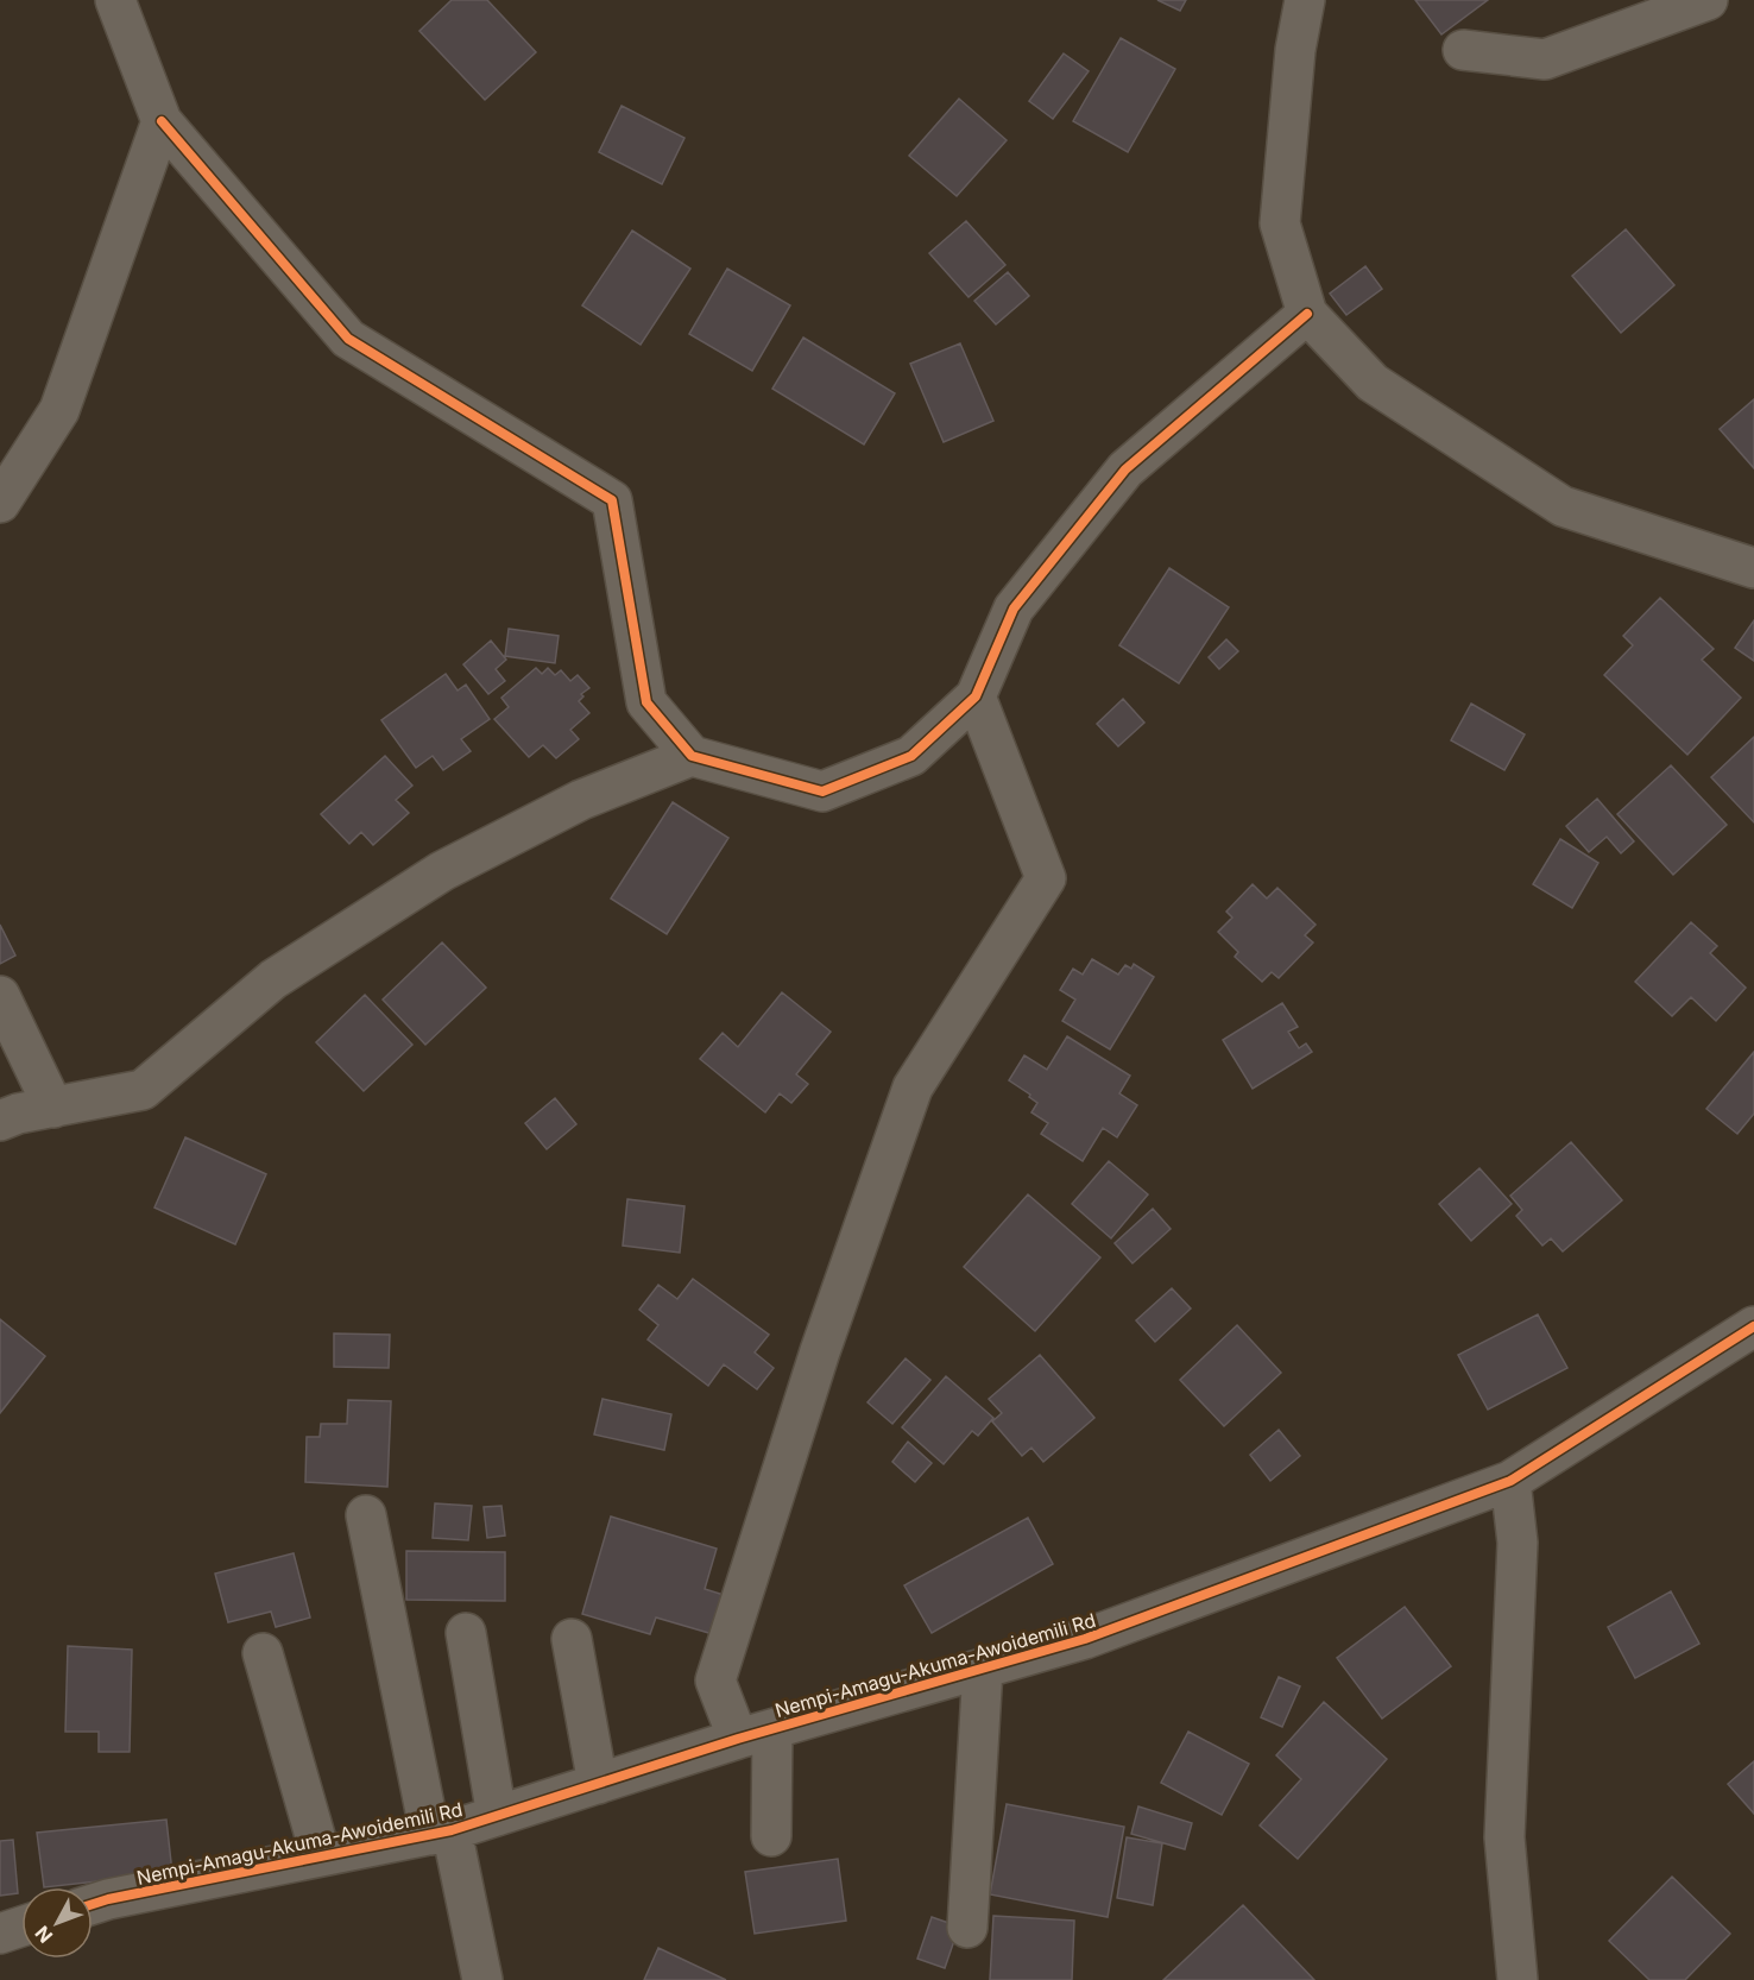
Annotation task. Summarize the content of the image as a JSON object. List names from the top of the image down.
{
  "streets": {
    "street": ["Nempi-Amagu-Akuma-Awoidemili Rd"]
  },
  "north": "bottom left"
}
